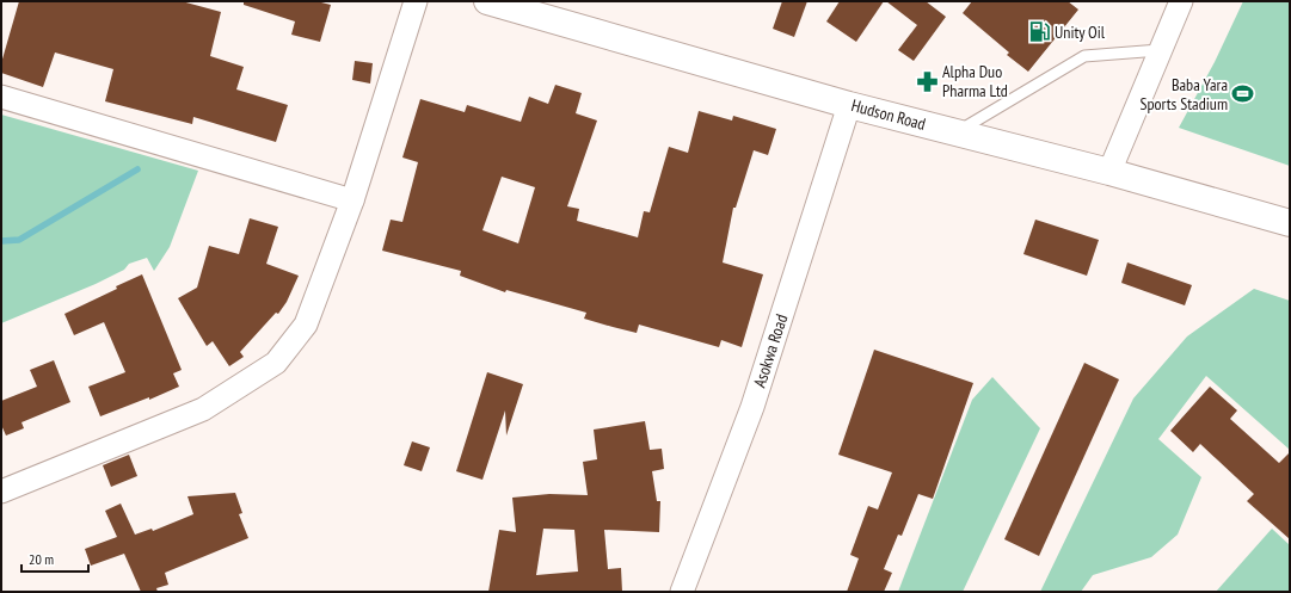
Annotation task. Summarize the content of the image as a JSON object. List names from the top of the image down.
{
  "streets": {
    "street": ["Hudson Road", "Asokwa Road"]
  },
  "crossings": [
    ["Hudson Road", "Asokwa Road"]
  ],
  "places": {
    "fuel station": ["Unity Oil"],
    "pharmacy": ["Alpha Duo Pharma Ltd"],
    "sports": ["Baba Yara Sports Stadium"]
  },
  "scale_bar": "20 m"
}
